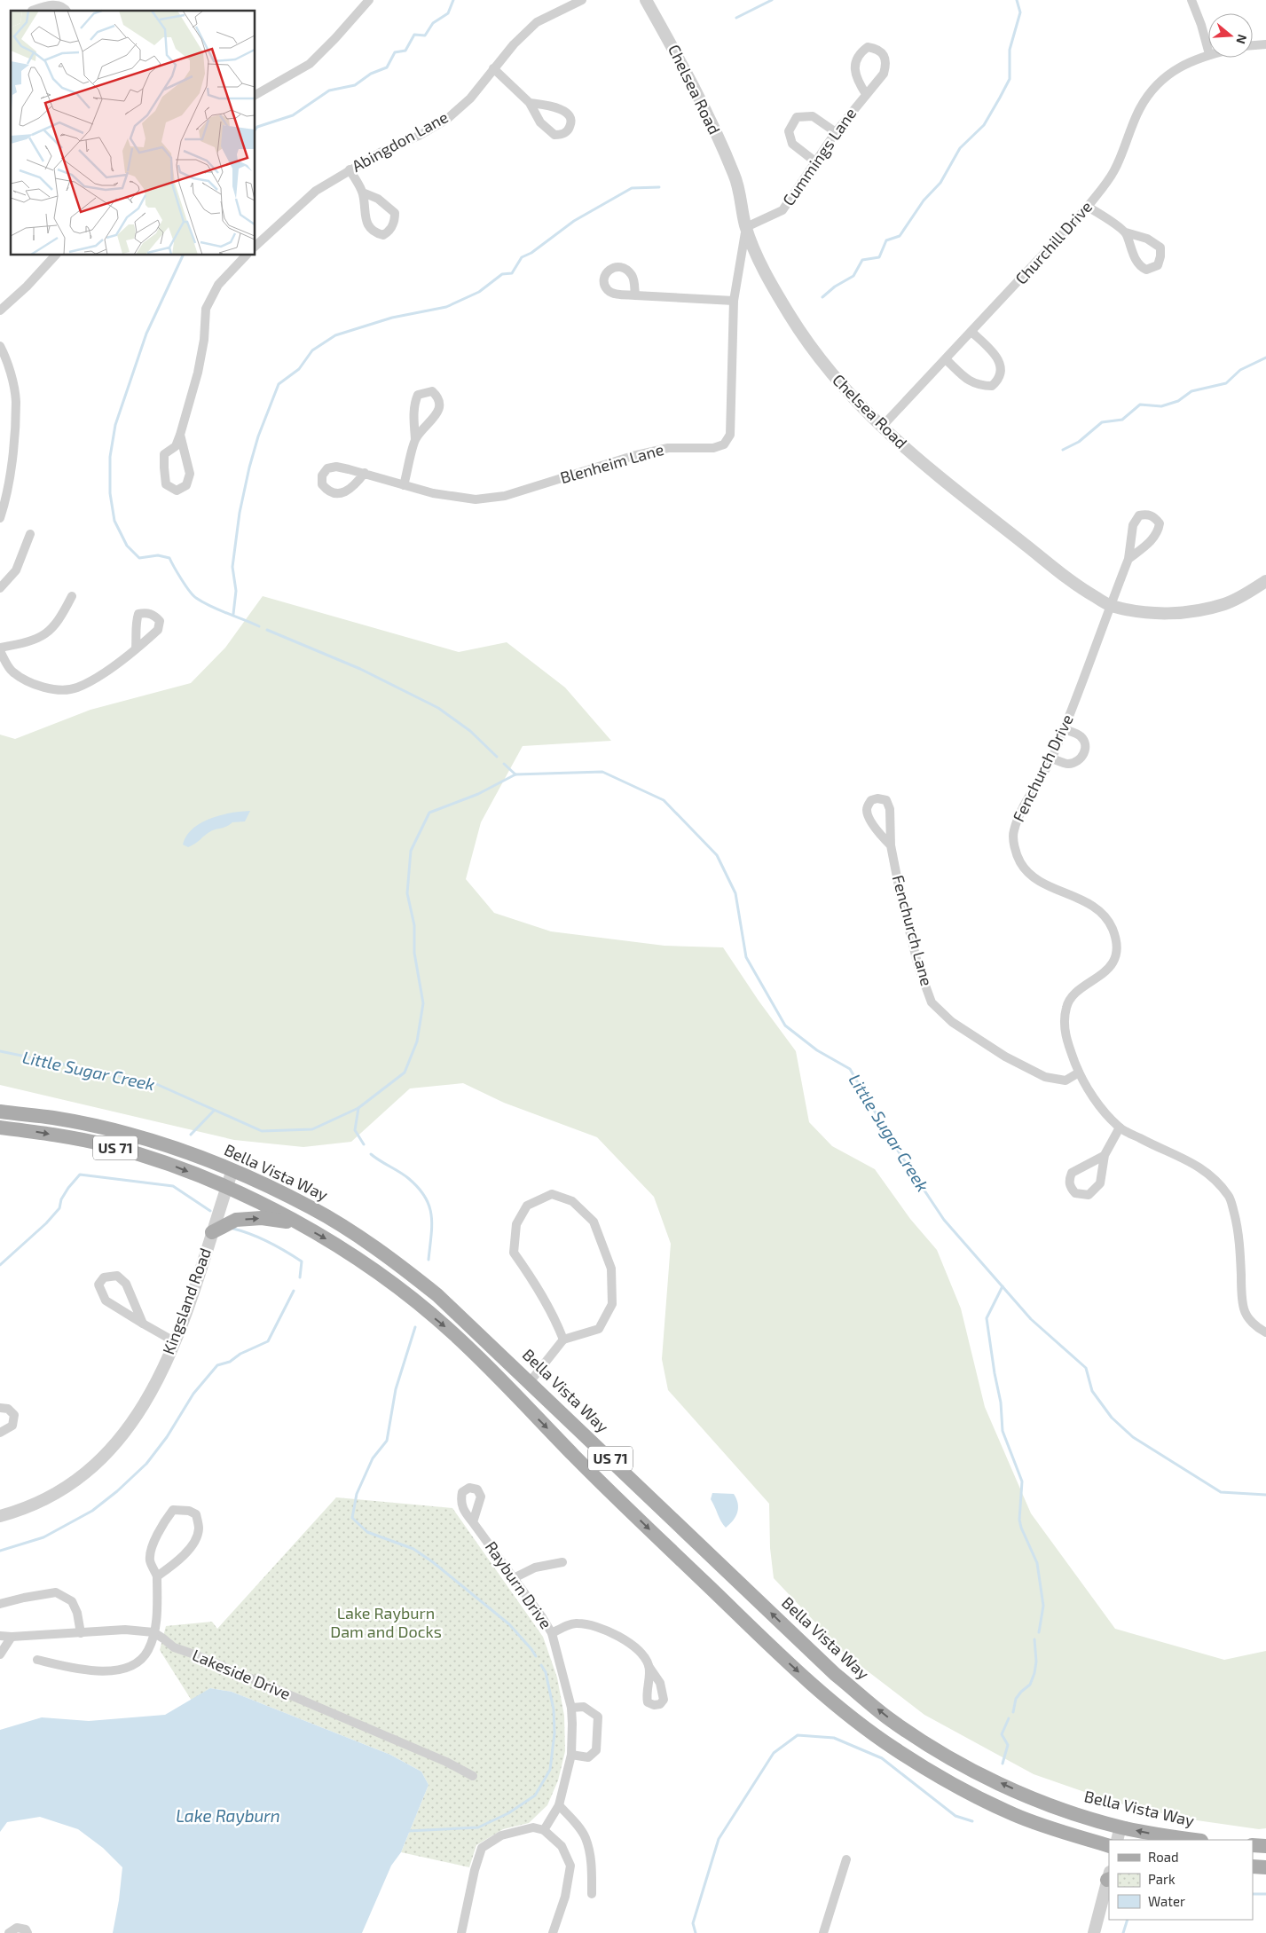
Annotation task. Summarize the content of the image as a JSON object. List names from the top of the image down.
{
  "streets": {
    "main road": ["US 71", "Bella Vista Way"],
    "street": [
      "Chelsea Road",
      "Abingdon Lane",
      "Cummings Lane",
      "Churchill Drive",
      "Blenheim Lane",
      "Fenchurch Drive",
      "Fenchurch Lane",
      "Kingsland Road",
      "Rayburn Drive",
      "Lakeside Drive"
    ]
  },
  "crossings": [
    ["Chelsea Road", "Cummings Lane"],
    ["Chelsea Road", "Churchill Drive"],
    ["Chelsea Road", "Blenheim Lane"],
    ["Chelsea Road", "Fenchurch Drive"],
    ["Cummings Lane", "Blenheim Lane"],
    ["Fenchurch Drive", "Fenchurch Lane"],
    ["US 71", "Kingsland Road"],
    ["Bella Vista Way", "Kingsland Road"]
  ],
  "water": ["Little Sugar Creek", "Lake Rayburn"],
  "parks": ["Lake Rayburn Dam and Docks"],
  "legend": ["Road", "Park", "Water"],
  "north": "right"
}
